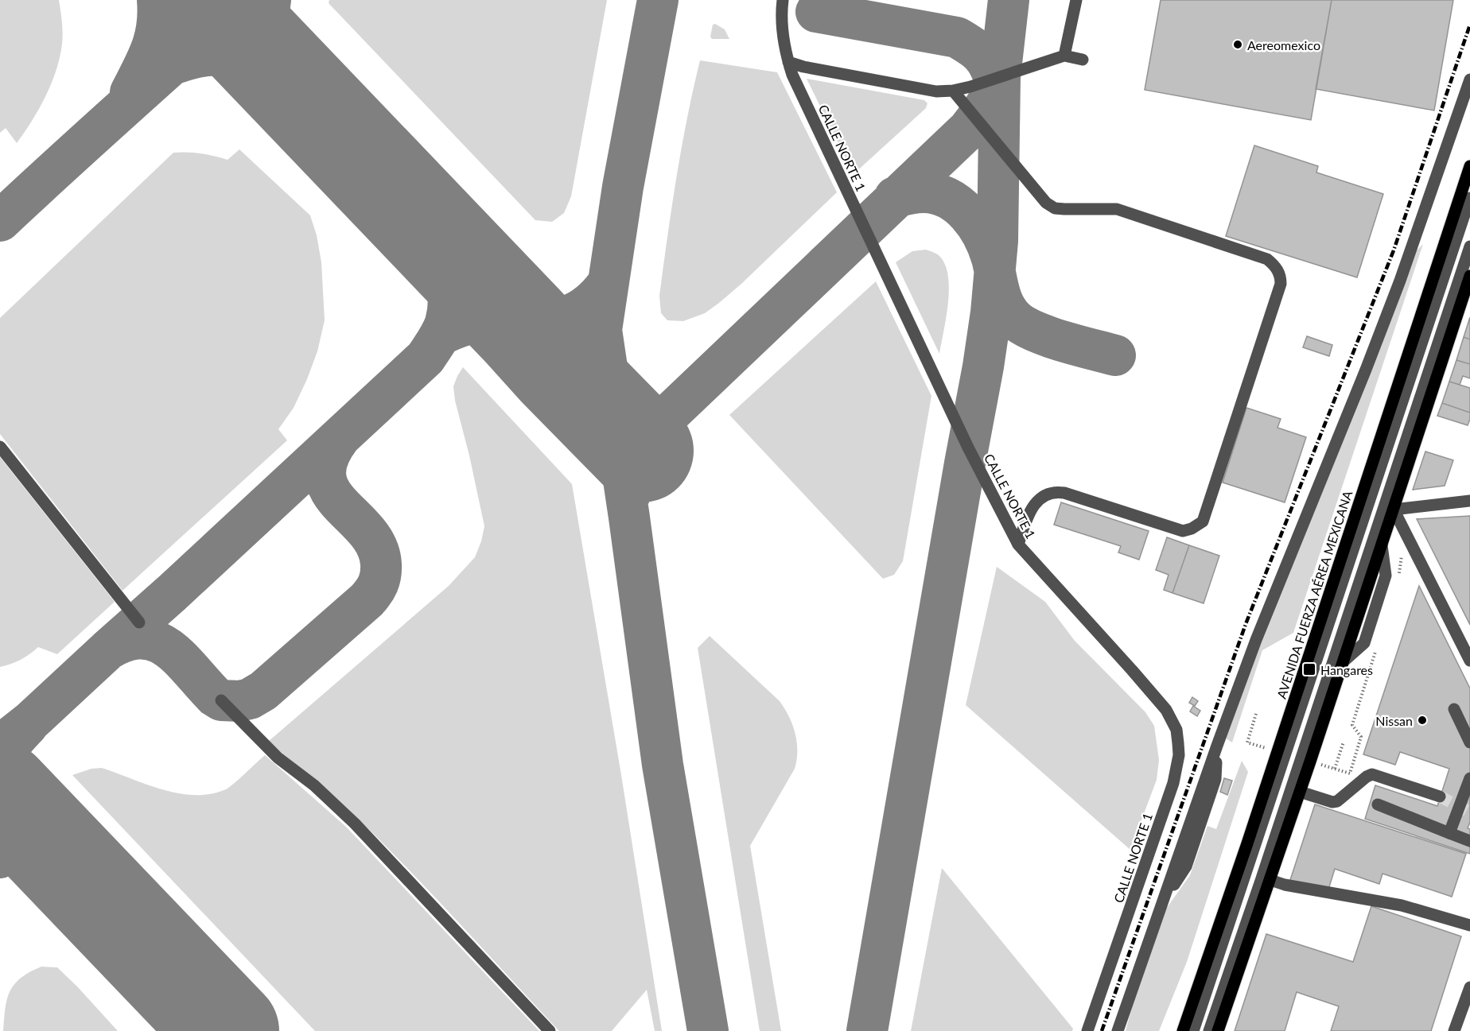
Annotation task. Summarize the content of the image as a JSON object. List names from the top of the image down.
{
  "streets": {
    "main road": ["AVENIDA FUERZA AÉREA MEXICANA"],
    "street": ["CALLE NORTE 1"]
  },
  "places": {
    "other": ["Aereomexico", "Nissan"],
    "transit": ["Hangares"]
  }
}
